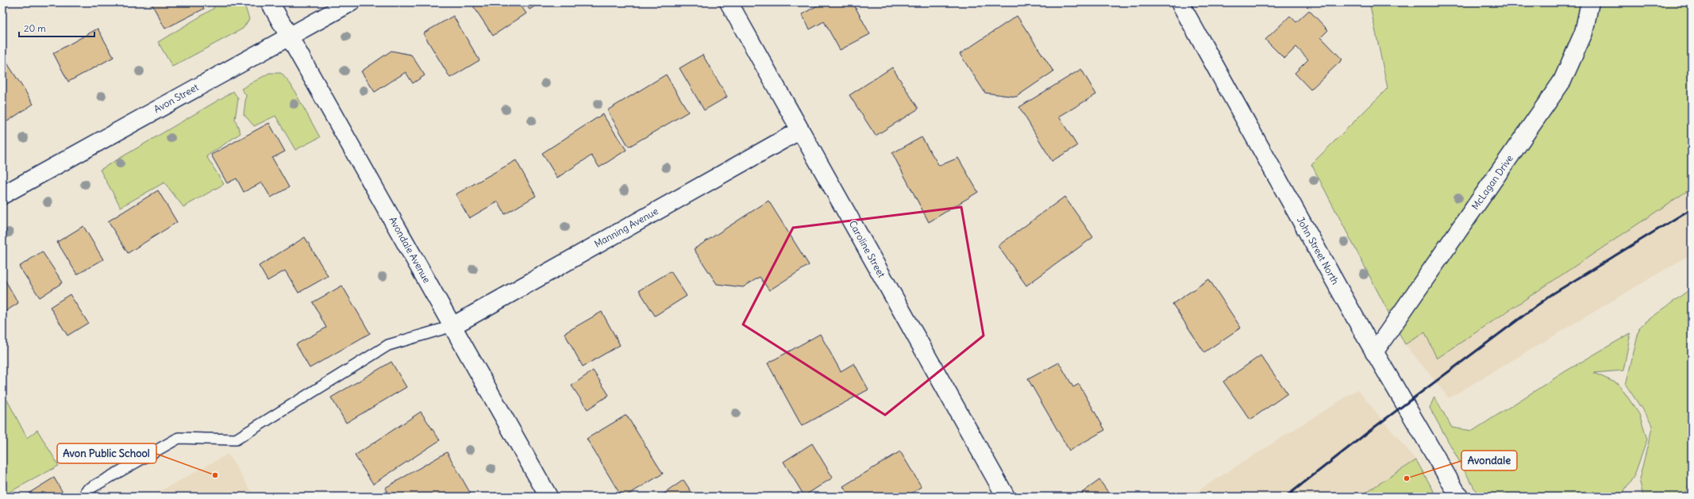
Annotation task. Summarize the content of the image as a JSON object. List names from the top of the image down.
{
  "streets": {
    "street": [
      "Avon Street",
      "McLagan Drive",
      "Manning Avenue",
      "Caroline Street",
      "Avondale Avenue",
      "John Street North"
    ]
  },
  "crossings": [
    ["Avon Street", "Avondale Avenue"],
    ["McLagan Drive", "John Street North"],
    ["Manning Avenue", "Caroline Street"],
    ["Manning Avenue", "Avondale Avenue"]
  ],
  "places": ["Avon Public School", "Avondale"],
  "scale_bar": "20 m"
}
